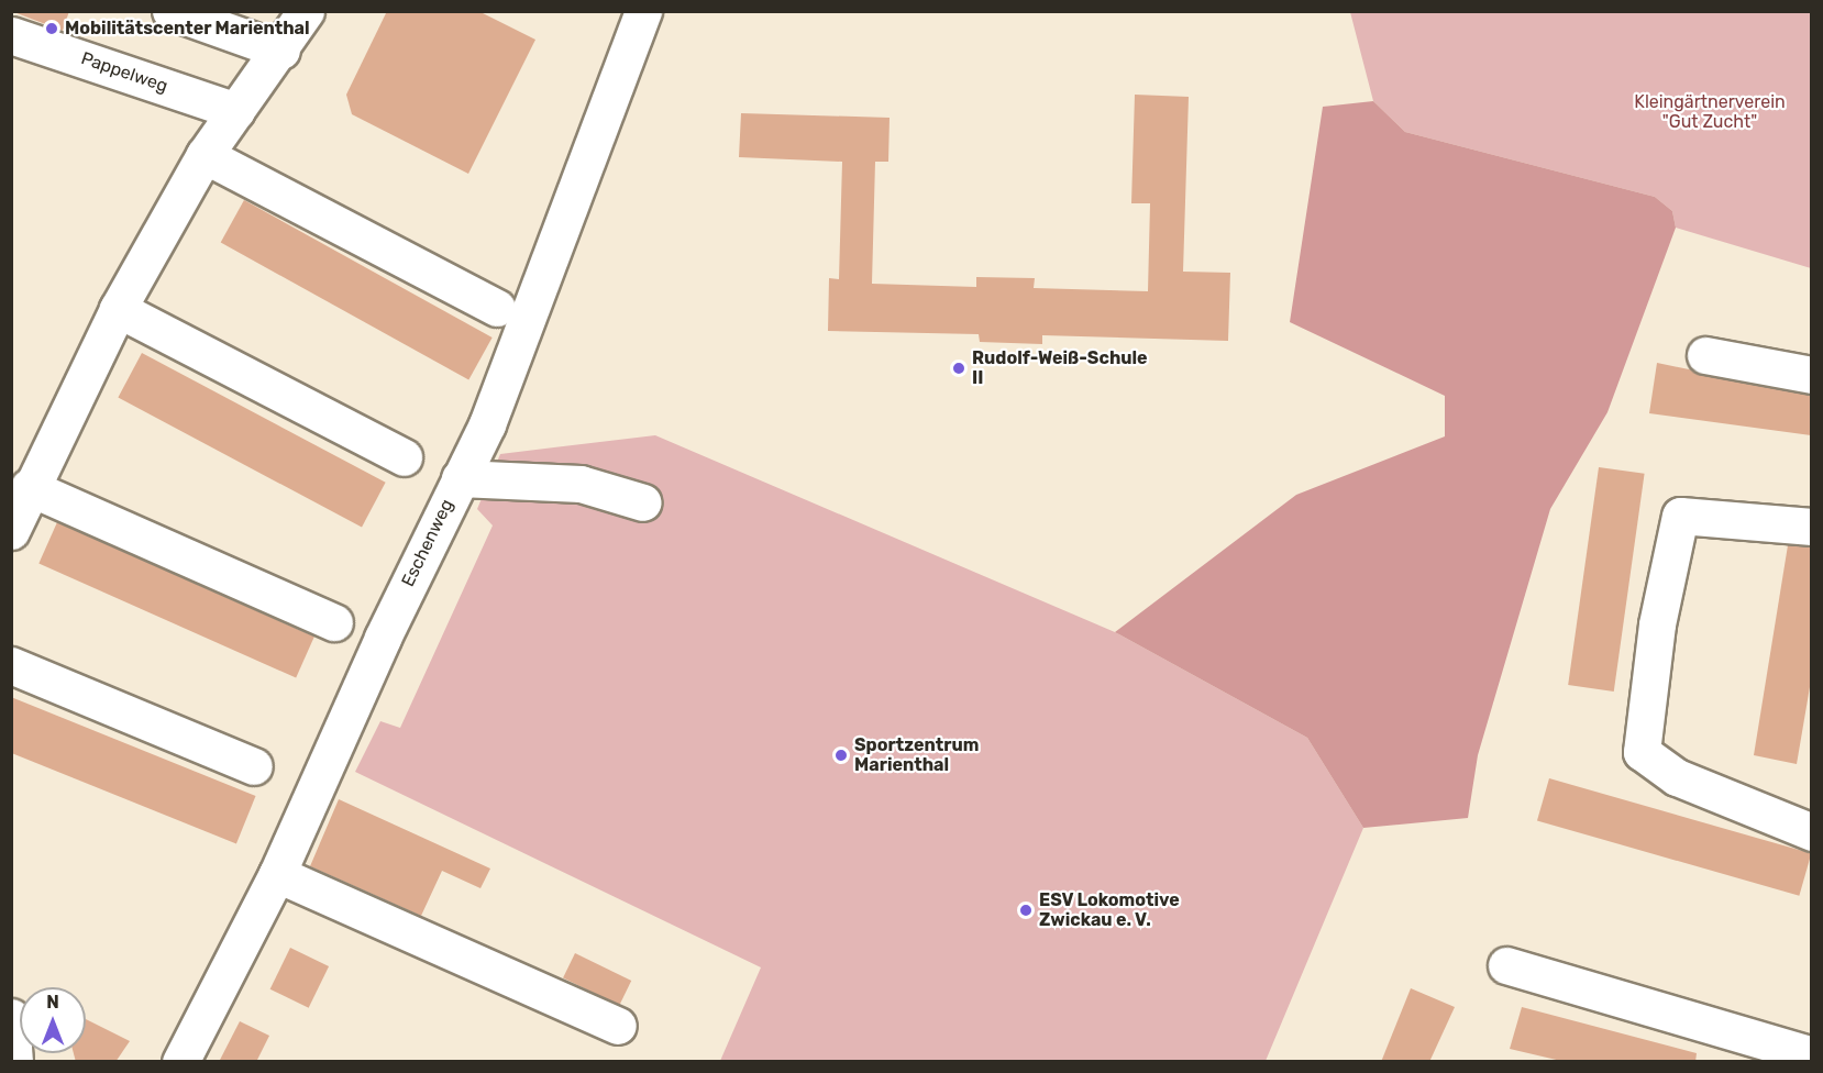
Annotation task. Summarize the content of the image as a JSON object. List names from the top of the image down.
{
  "streets": {
    "street": ["Pappelweg", "Eschenweg"]
  },
  "parks": ["Kleingärtnerverein \"Gut Zucht\""],
  "places": [
    "Mobilitätscenter Marienthal",
    "Rudolf-Weiß-Schule II",
    "Sportzentrum Marienthal",
    "ESV Lokomotive Zwickau e. V."
  ],
  "north": "top"
}
